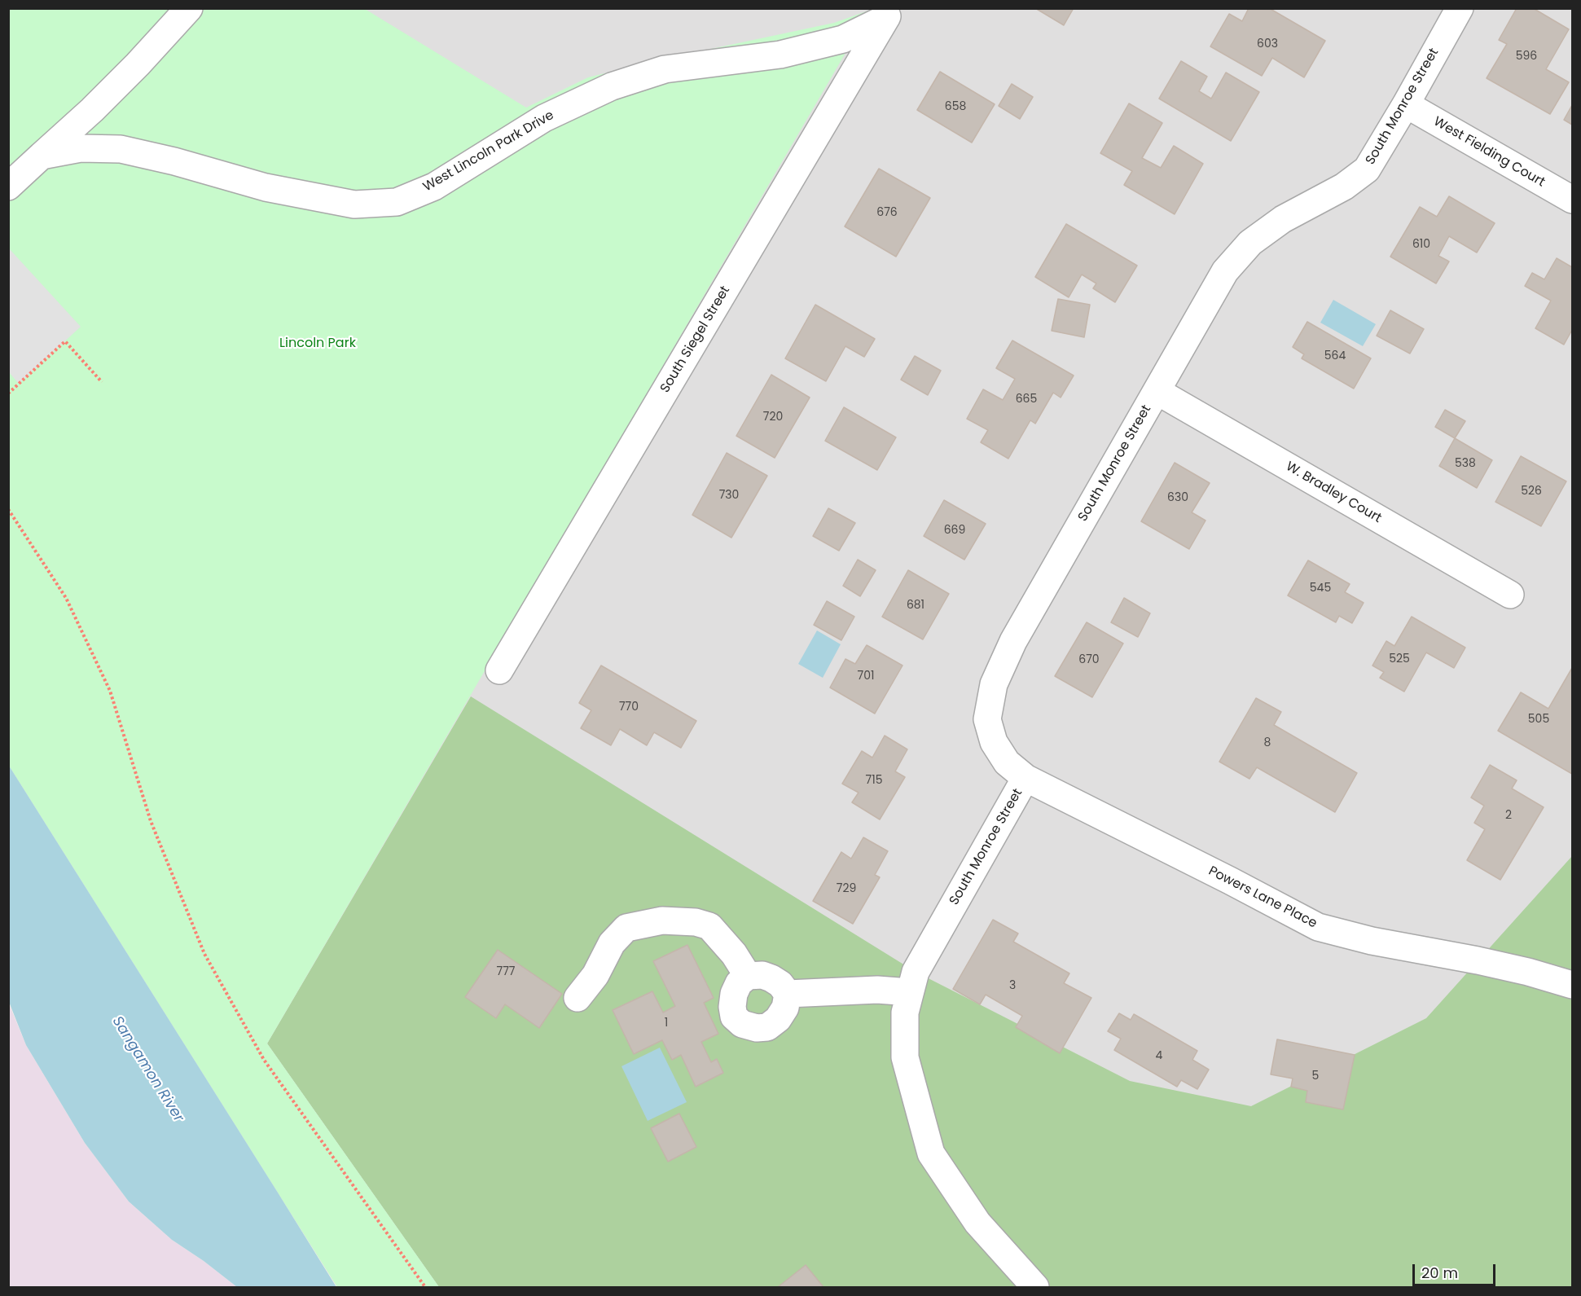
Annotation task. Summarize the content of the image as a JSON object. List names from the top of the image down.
{
  "streets": {
    "street": [
      "South Monroe Street",
      "West Lincoln Park Drive",
      "West Fielding Court",
      "South Siegel Street",
      "W. Bradley Court",
      "Powers Lane Place"
    ]
  },
  "crossings": [
    ["South Monroe Street", "West Fielding Court"],
    ["South Monroe Street", "W. Bradley Court"],
    ["South Monroe Street", "Powers Lane Place"],
    ["West Lincoln Park Drive", "South Siegel Street"]
  ],
  "water": ["Sangamon River"],
  "parks": ["Lincoln Park"],
  "house_numbers": [
    "603",
    "596",
    "658",
    "676",
    "610",
    "564",
    "665",
    "720",
    "538",
    "526",
    "730",
    "630",
    "669",
    "545",
    "681",
    "525",
    "670",
    "701",
    "770",
    "505",
    "8",
    "715",
    "2",
    "729",
    "777",
    "3",
    "1",
    "4",
    "5"
  ],
  "scale_bar": "20 m"
}
